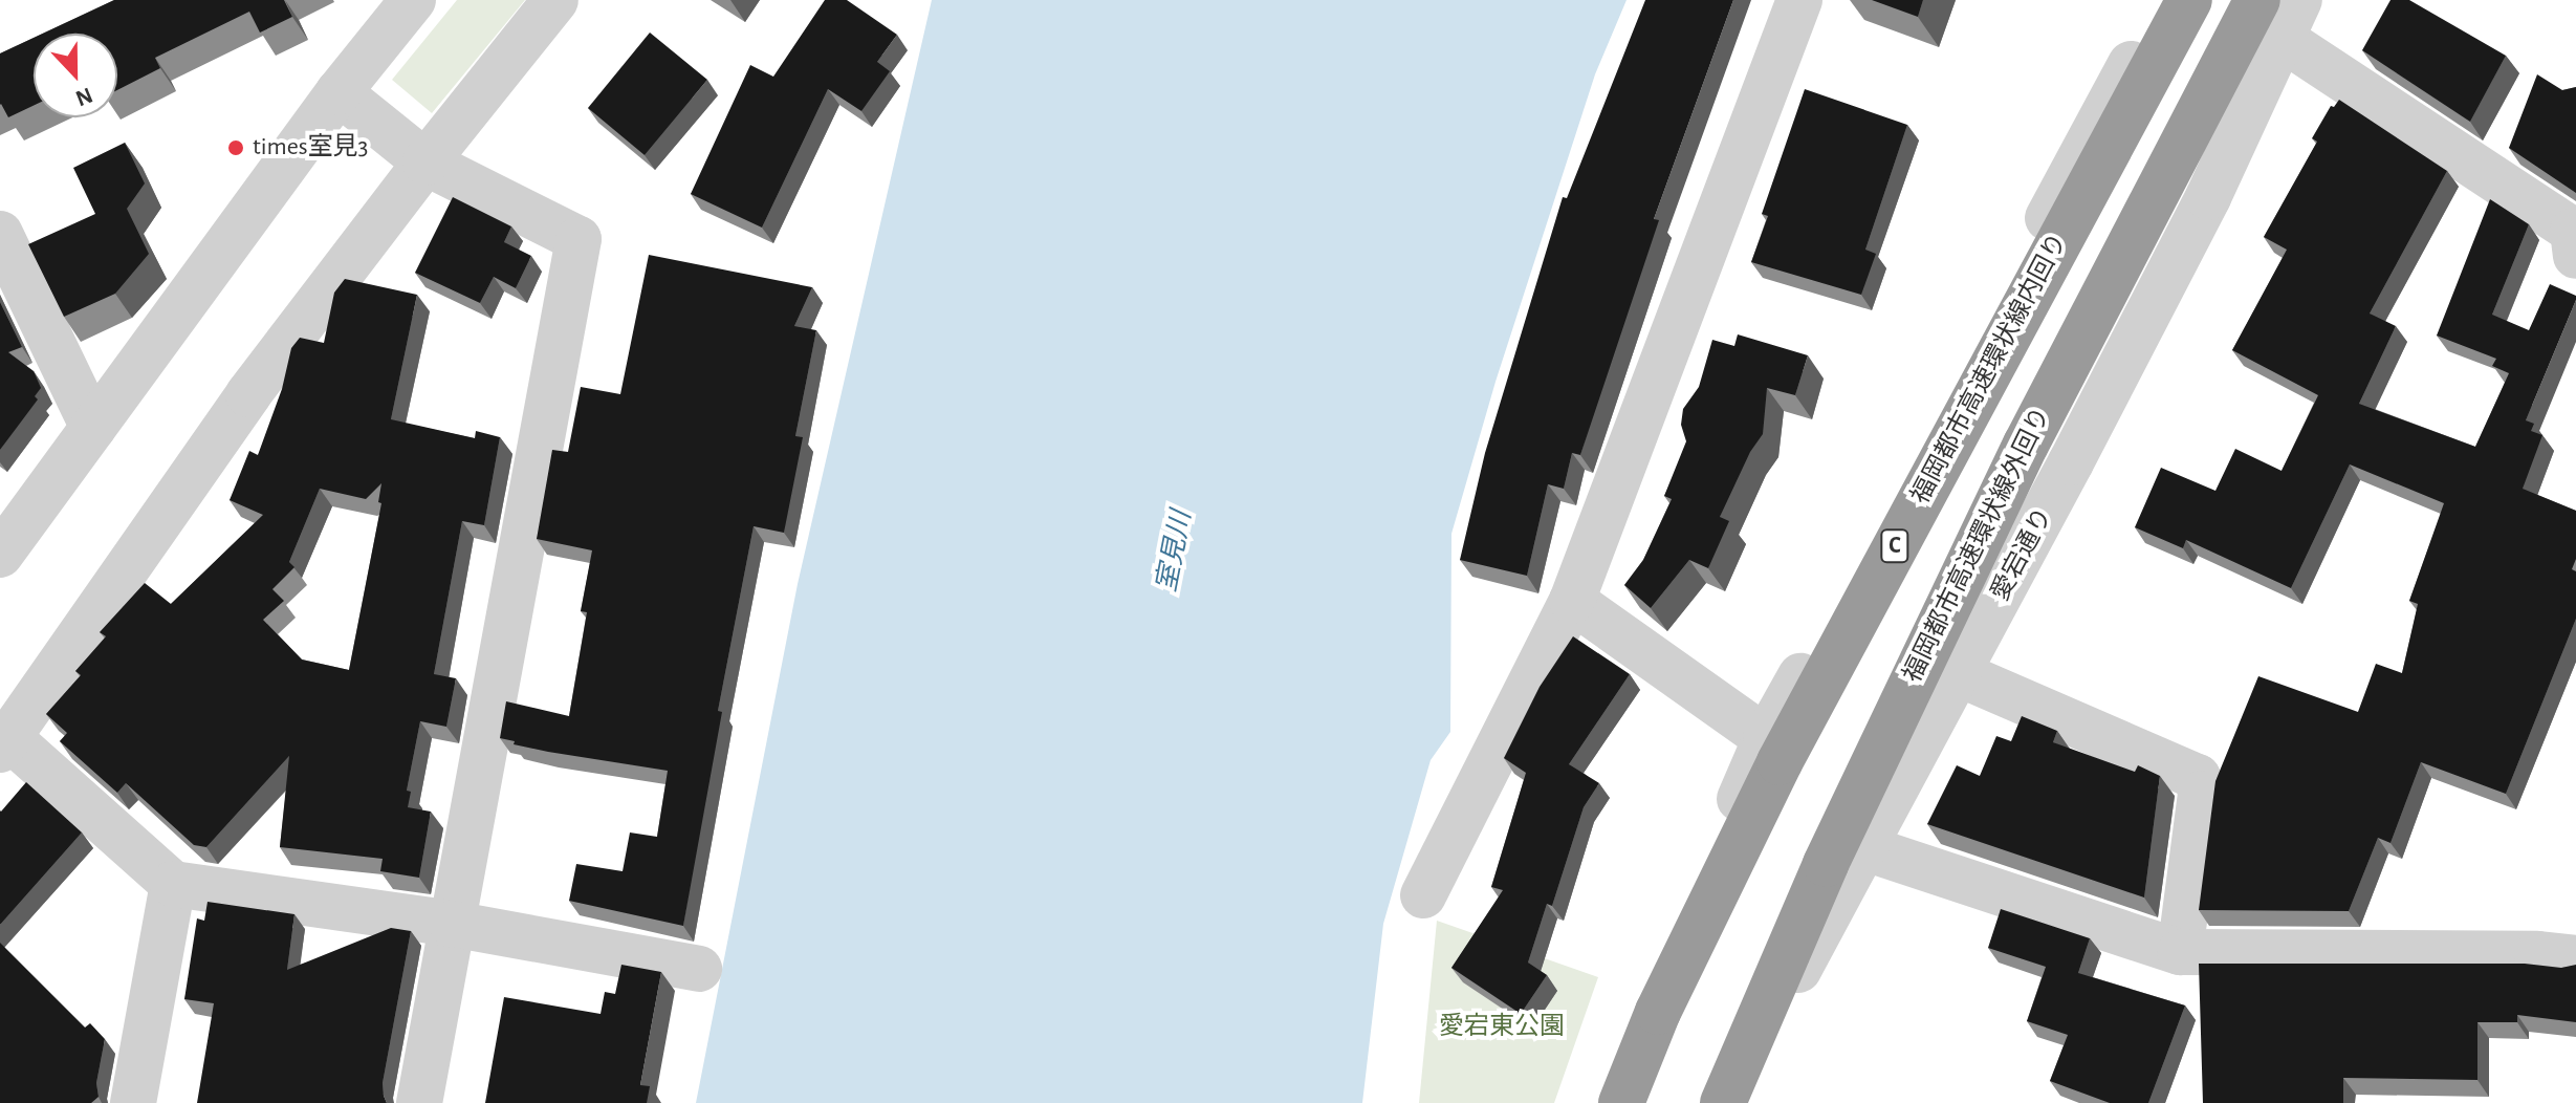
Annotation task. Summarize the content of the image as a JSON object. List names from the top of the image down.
{
  "streets": {
    "highway": ["福岡都市高速環状線内回り", "福岡都市高速環状線外回り", "C"],
    "street": ["愛宕通り"]
  },
  "crossings": [
    ["福岡都市高速環状線外回り", "愛宕通り"]
  ],
  "water": ["室見川"],
  "parks": ["愛宕東公園"],
  "places": ["times室見3"],
  "north": "bottom"
}
